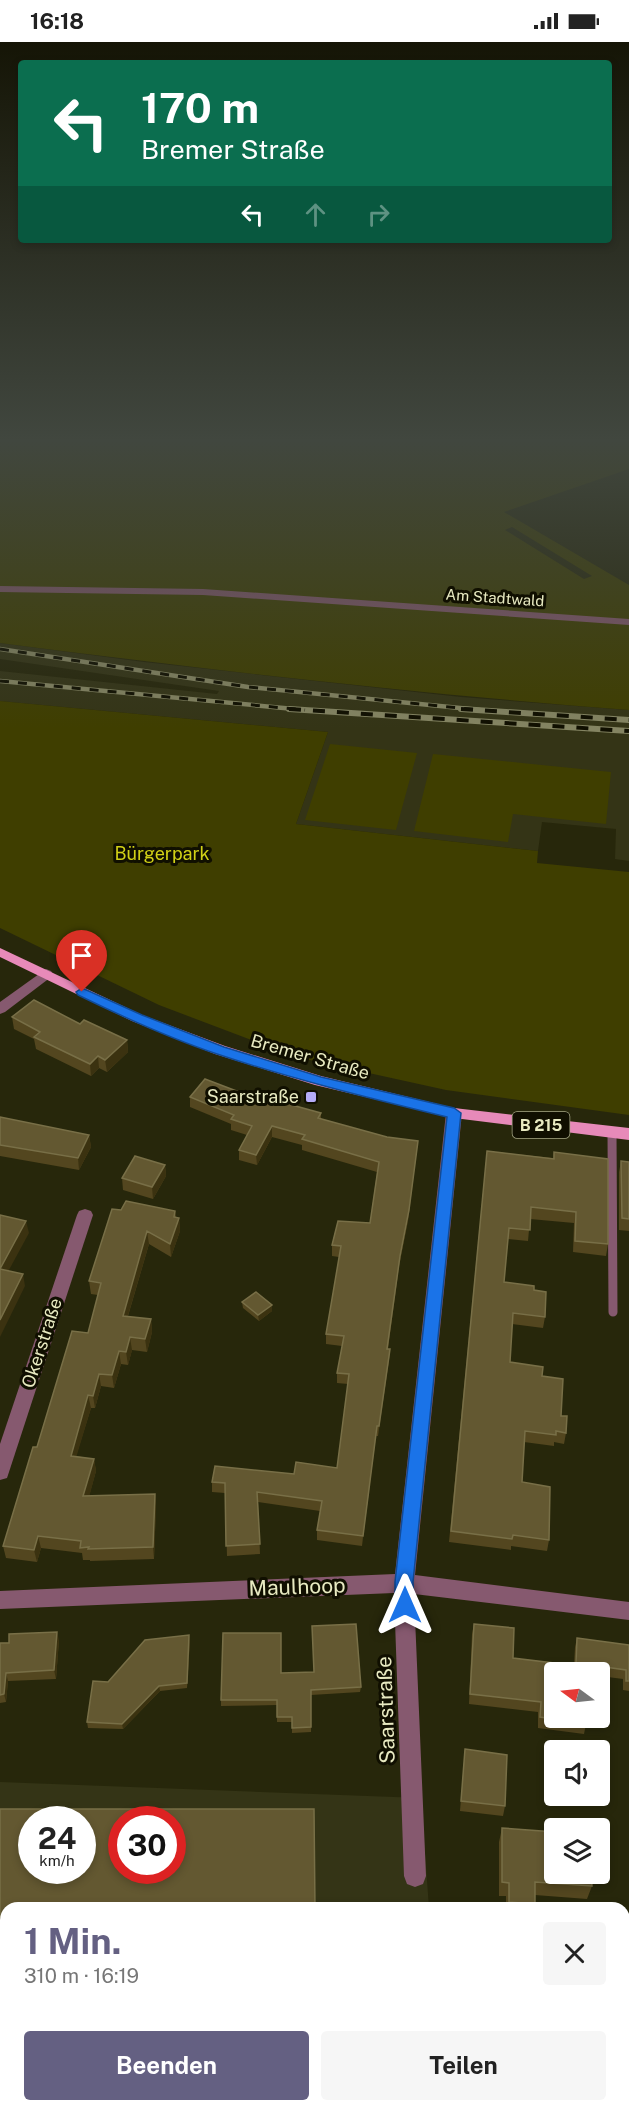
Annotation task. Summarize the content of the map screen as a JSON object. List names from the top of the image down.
{
  "streets": {
    "main road": ["Bremer Straße", "B 215"],
    "street": [
      "Am Stadtwald",
      "Okerstraße",
      "Maulhoop",
      "Saarstraße"
    ]
  },
  "crossings": [
    ["Bremer Straße", "Saarstraße"],
    ["Maulhoop", "Saarstraße"]
  ],
  "parks": ["Bürgerpark"],
  "places": {
    "transit": ["Saarstraße"]
  },
  "north": "left",
  "page": {
    "status": "16:18",
    "turn": ["170 m", "Bremer Straße"],
    "speed": "24 km/h",
    "limit": "30",
    "heading": ["1 Min.", "310 m · 16:19"],
    "buttons": ["Beenden", "Teilen"]
  }
}
